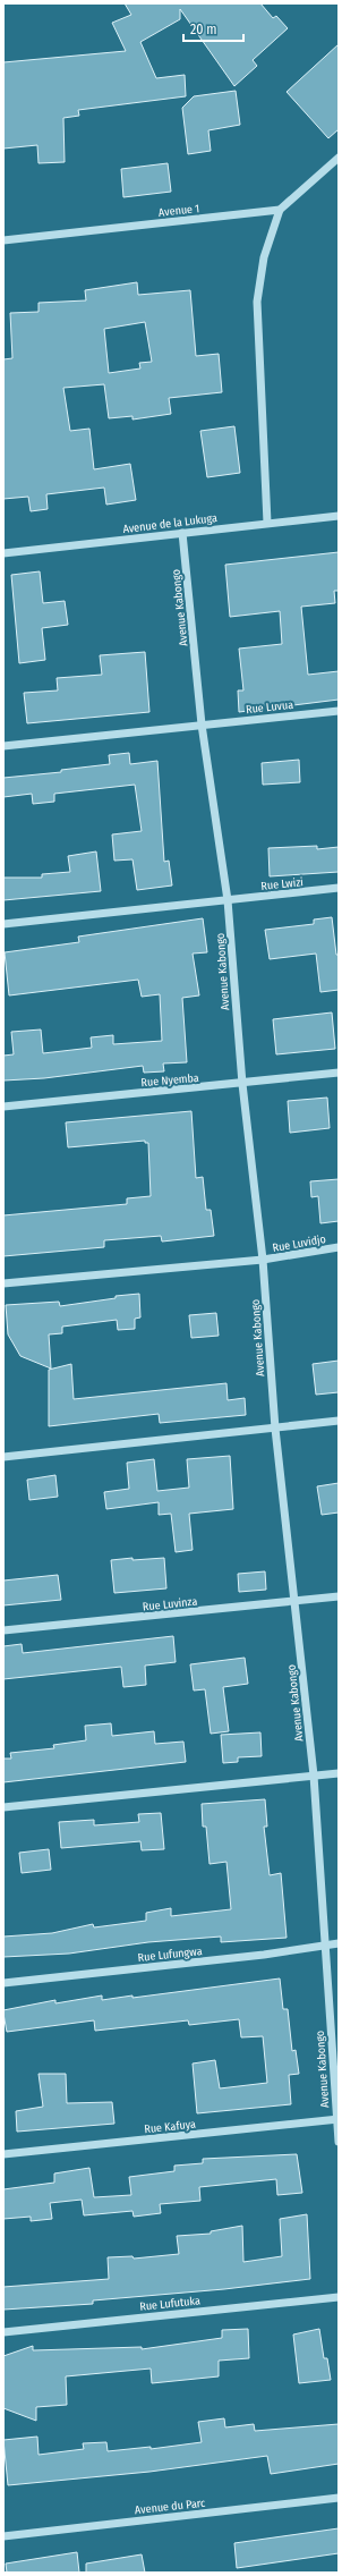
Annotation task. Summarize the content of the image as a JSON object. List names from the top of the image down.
{
  "streets": {
    "street": [
      "Avenue 1",
      "Avenue de la Lukuga",
      "Avenue Kabongo",
      "Rue Luvua",
      "Rue Lwizi",
      "Rue Nyemba",
      "Rue Luvidjo",
      "Rue Luvinza",
      "Rue Lufungwa",
      "Rue Kafuya",
      "Rue Lufutuka",
      "Avenue du Parc"
    ]
  },
  "crossings": [
    ["Avenue de la Lukuga", "Avenue Kabongo"],
    ["Avenue Kabongo", "Rue Luvua"],
    ["Avenue Kabongo", "Rue Lwizi"],
    ["Avenue Kabongo", "Rue Nyemba"],
    ["Avenue Kabongo", "Rue Luvidjo"],
    ["Avenue Kabongo", "Rue Luvinza"],
    ["Avenue Kabongo", "Rue Lufungwa"],
    ["Avenue Kabongo", "Rue Kafuya"]
  ],
  "scale_bar": "20 m"
}
